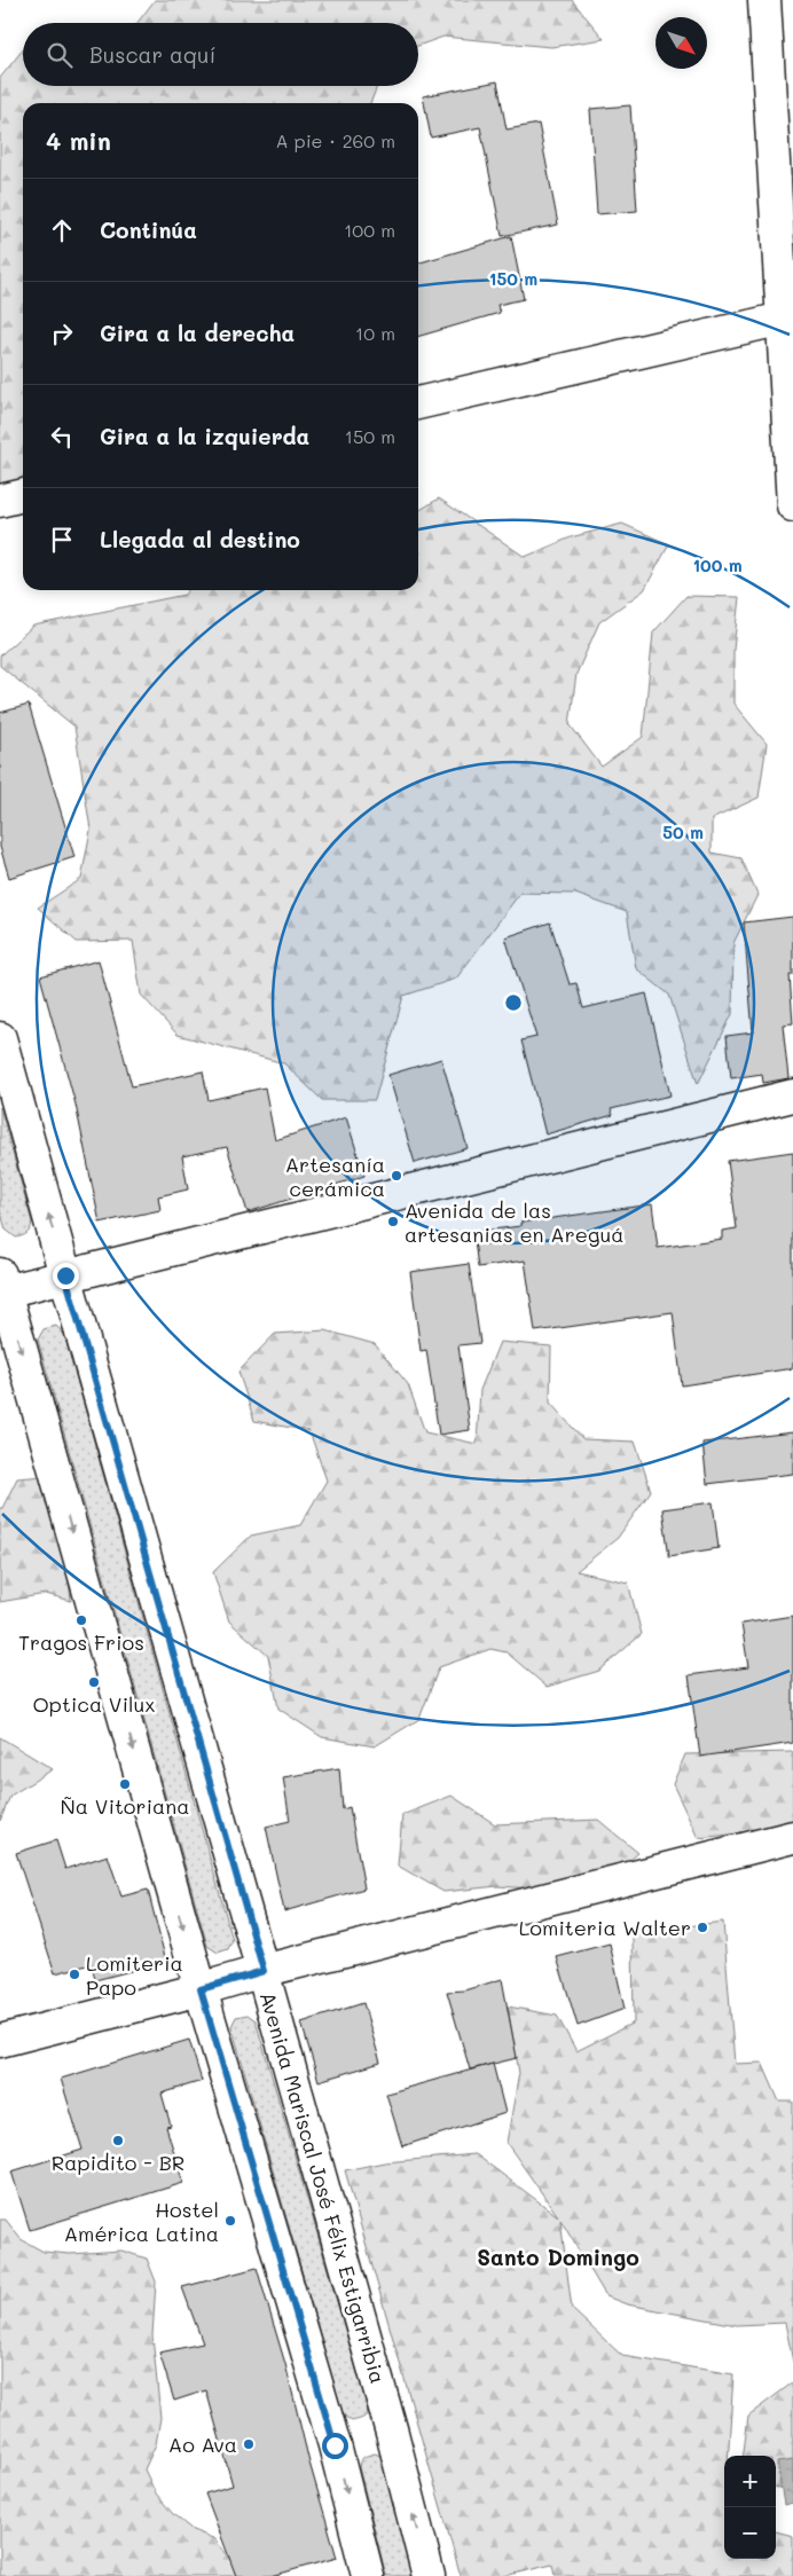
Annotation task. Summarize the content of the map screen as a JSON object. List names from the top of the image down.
{
  "streets": {
    "main road": ["Avenida Mariscal José Félix Estigarribia"]
  },
  "districts": ["Santo Domingo"],
  "places": [
    "Artesanía cerámica",
    "Avenida de las artesanias en Areguá",
    "Tragos Frios",
    "Optica Vilux",
    "Ña Vitoriana",
    "Lomiteria Walter",
    "Lomiteria Papo",
    "Rapidito - BR",
    "Hostel América Latina",
    "Ao Ava"
  ],
  "north": "bottom right",
  "page": {
    "search": "Buscar aquí",
    "heading": ["4 min", "A pie · 260 m"],
    "list": [
      ["Continúa", "100 m"],
      ["Gira a la derecha", "10 m"],
      ["Gira a la izquierda", "150 m"],
      "Llegada al destino"
    ],
    "map_buttons": ["+", "−"]
  },
  "rings": ["150 m", "100 m", "50 m"]
}
